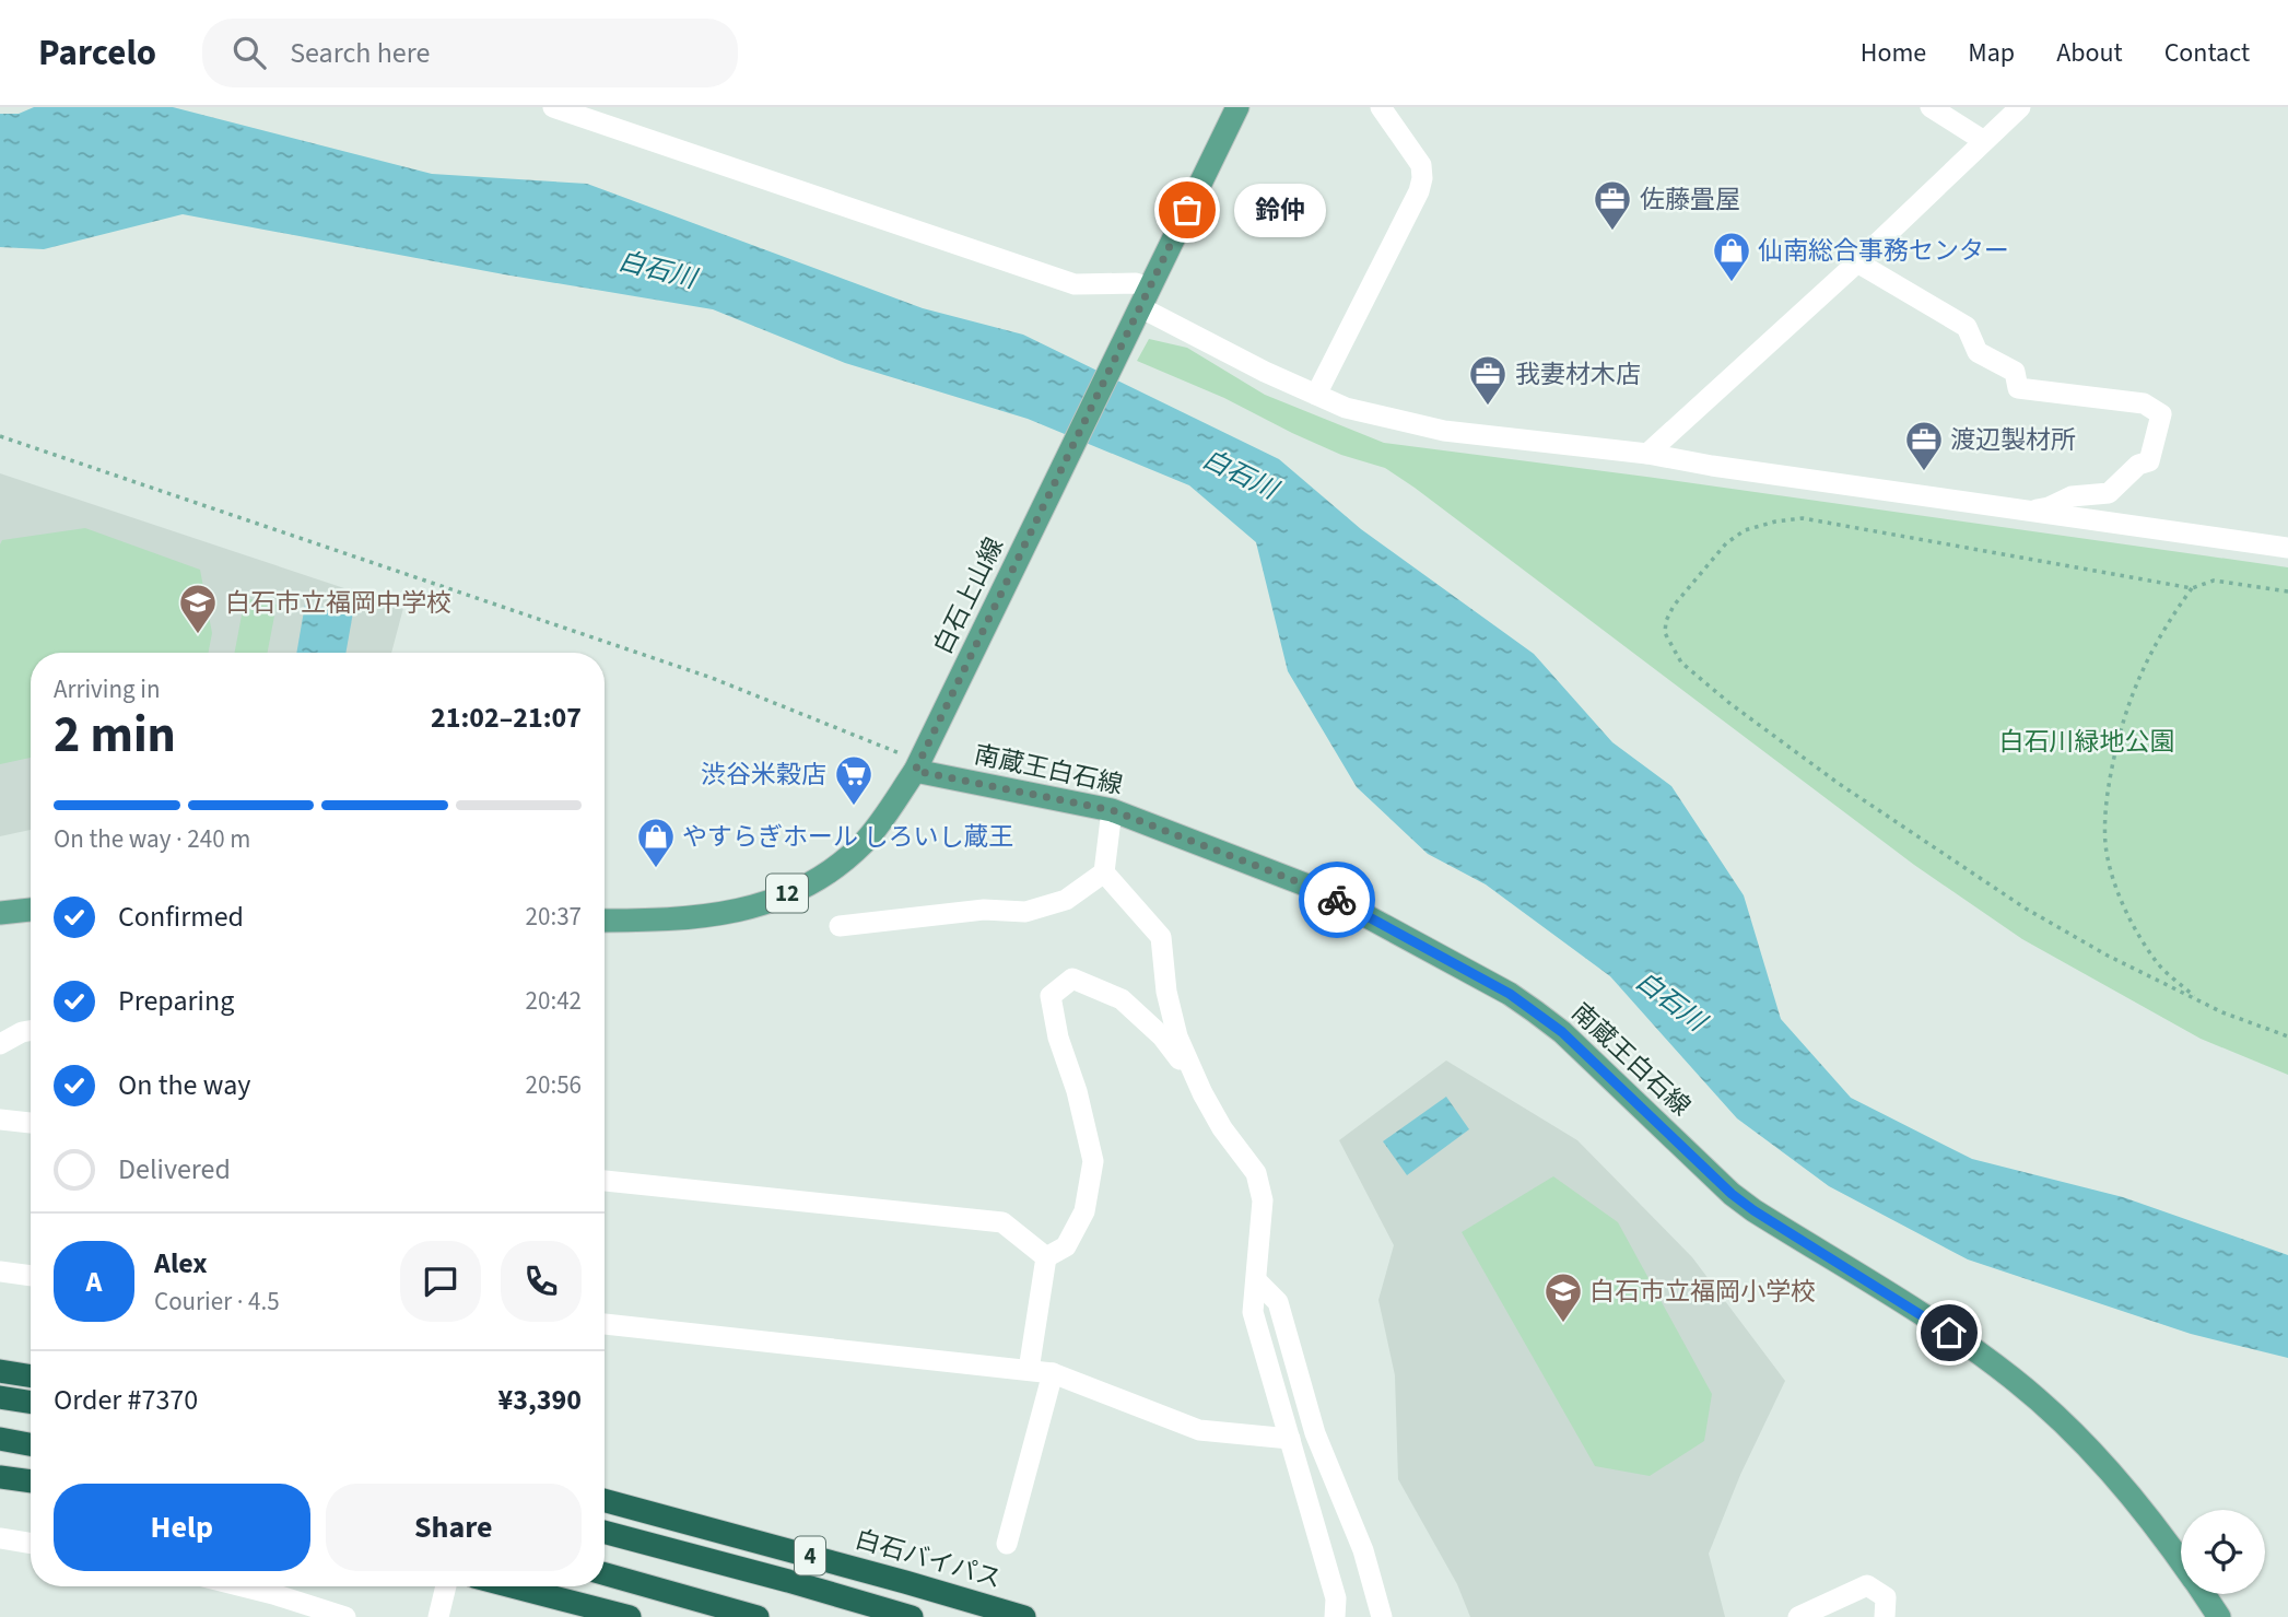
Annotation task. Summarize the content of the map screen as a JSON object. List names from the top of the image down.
{
  "streets": {
    "highway": ["4", "白石バイパス"],
    "main road": ["白石上山線", "南蔵王白石線", "12"]
  },
  "crossings": [
    ["白石上山線", "南蔵王白石線"]
  ],
  "water": ["白石川"],
  "parks": ["白石川緑地公園"],
  "places": {
    "other": ["鈴仲"],
    "office": ["佐藤畳屋", "我妻材木店", "渡辺製材所"],
    "shop": ["仙南総合事務センター", "やすらぎホール しろいし蔵王"],
    "school or university": ["白石市立福岡中学校", "白石市立福岡小学校"],
    "supermarket": ["渋谷米穀店"]
  },
  "page": {
    "header": "Parcelo",
    "search": "Search here",
    "nav": [
      "Home",
      "Map",
      "About",
      "Contact"
    ],
    "bubble": "鈴仲",
    "heading": ["2 min", "Arriving in", "21:02–21:07"],
    "panel": [
      "Alex",
      "Courier · 4.5",
      "Order #7370",
      "¥3,390"
    ],
    "bar": "On the way · 240 m",
    "list": [
      ["Confirmed", "20:37"],
      ["Preparing", "20:42"],
      ["On the way", "20:56"],
      "Delivered"
    ],
    "round": "A",
    "buttons": ["Help", "Share"]
  }
}
